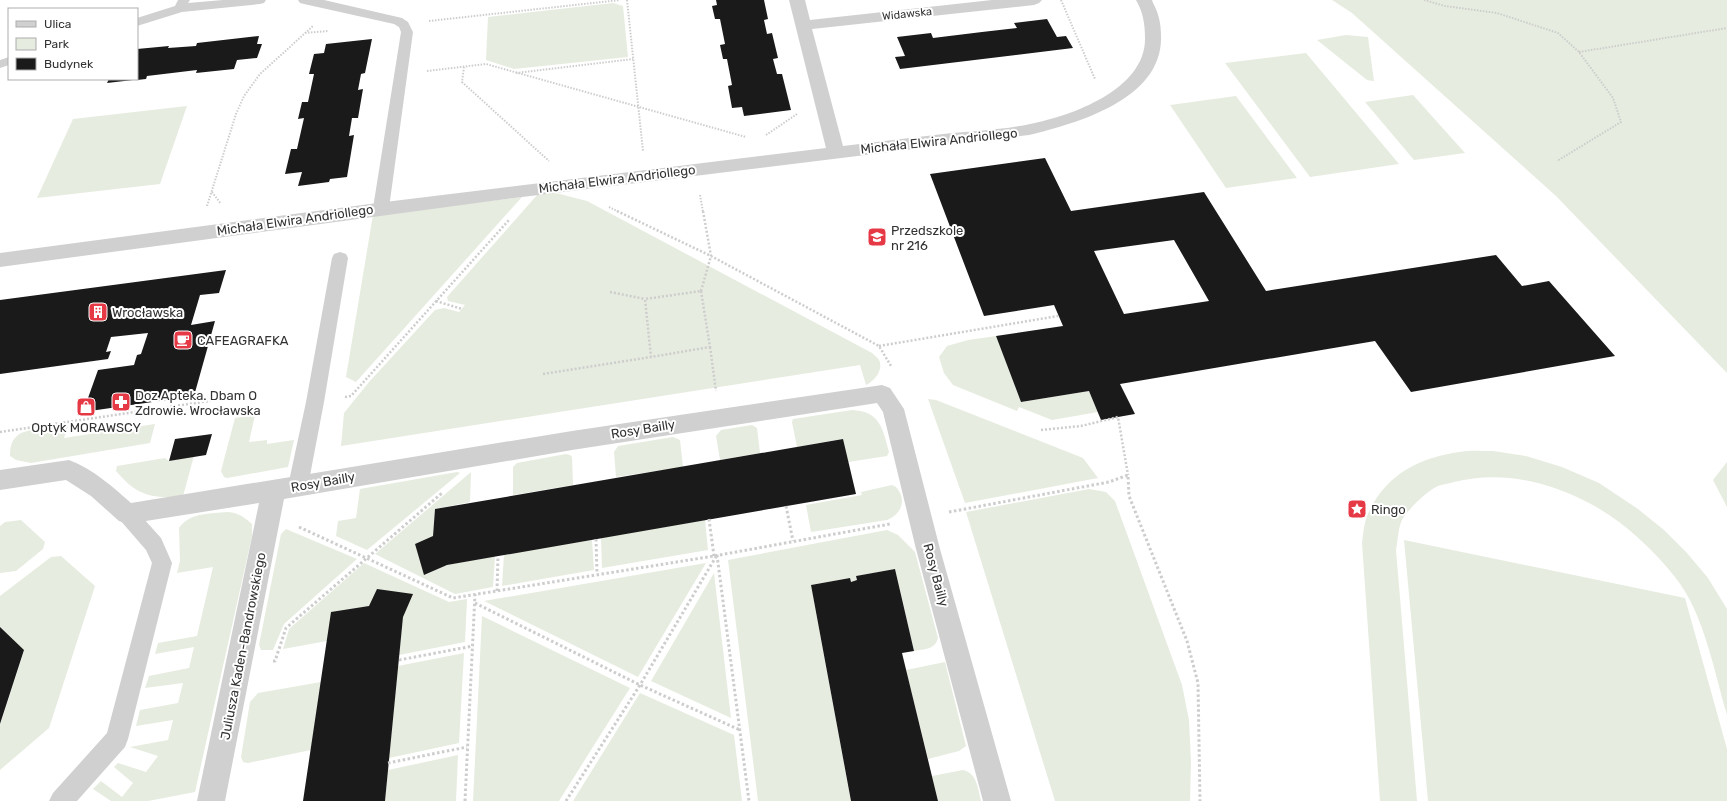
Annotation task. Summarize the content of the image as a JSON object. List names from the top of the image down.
{
  "streets": {
    "street": [
      "Widawska",
      "Michała Elwira Andriollego",
      "Rosy Bailly",
      "Juliusza Kaden-Bandrowskiego"
    ]
  },
  "crossings": [
    ["Rosy Bailly", "Juliusza Kaden-Bandrowskiego"]
  ],
  "places": {
    "school or university": ["Przedszkole nr 216"],
    "building": ["Wrocławska"],
    "cafe": ["CAFEAGRAFKA"],
    "pharmacy": ["Doz Apteka. Dbam O Zdrowie. Wrocławska"],
    "shop": ["Optyk MORAWSCY"],
    "place": ["Ringo"]
  },
  "legend": ["Ulica", "Park", "Budynek"]
}
